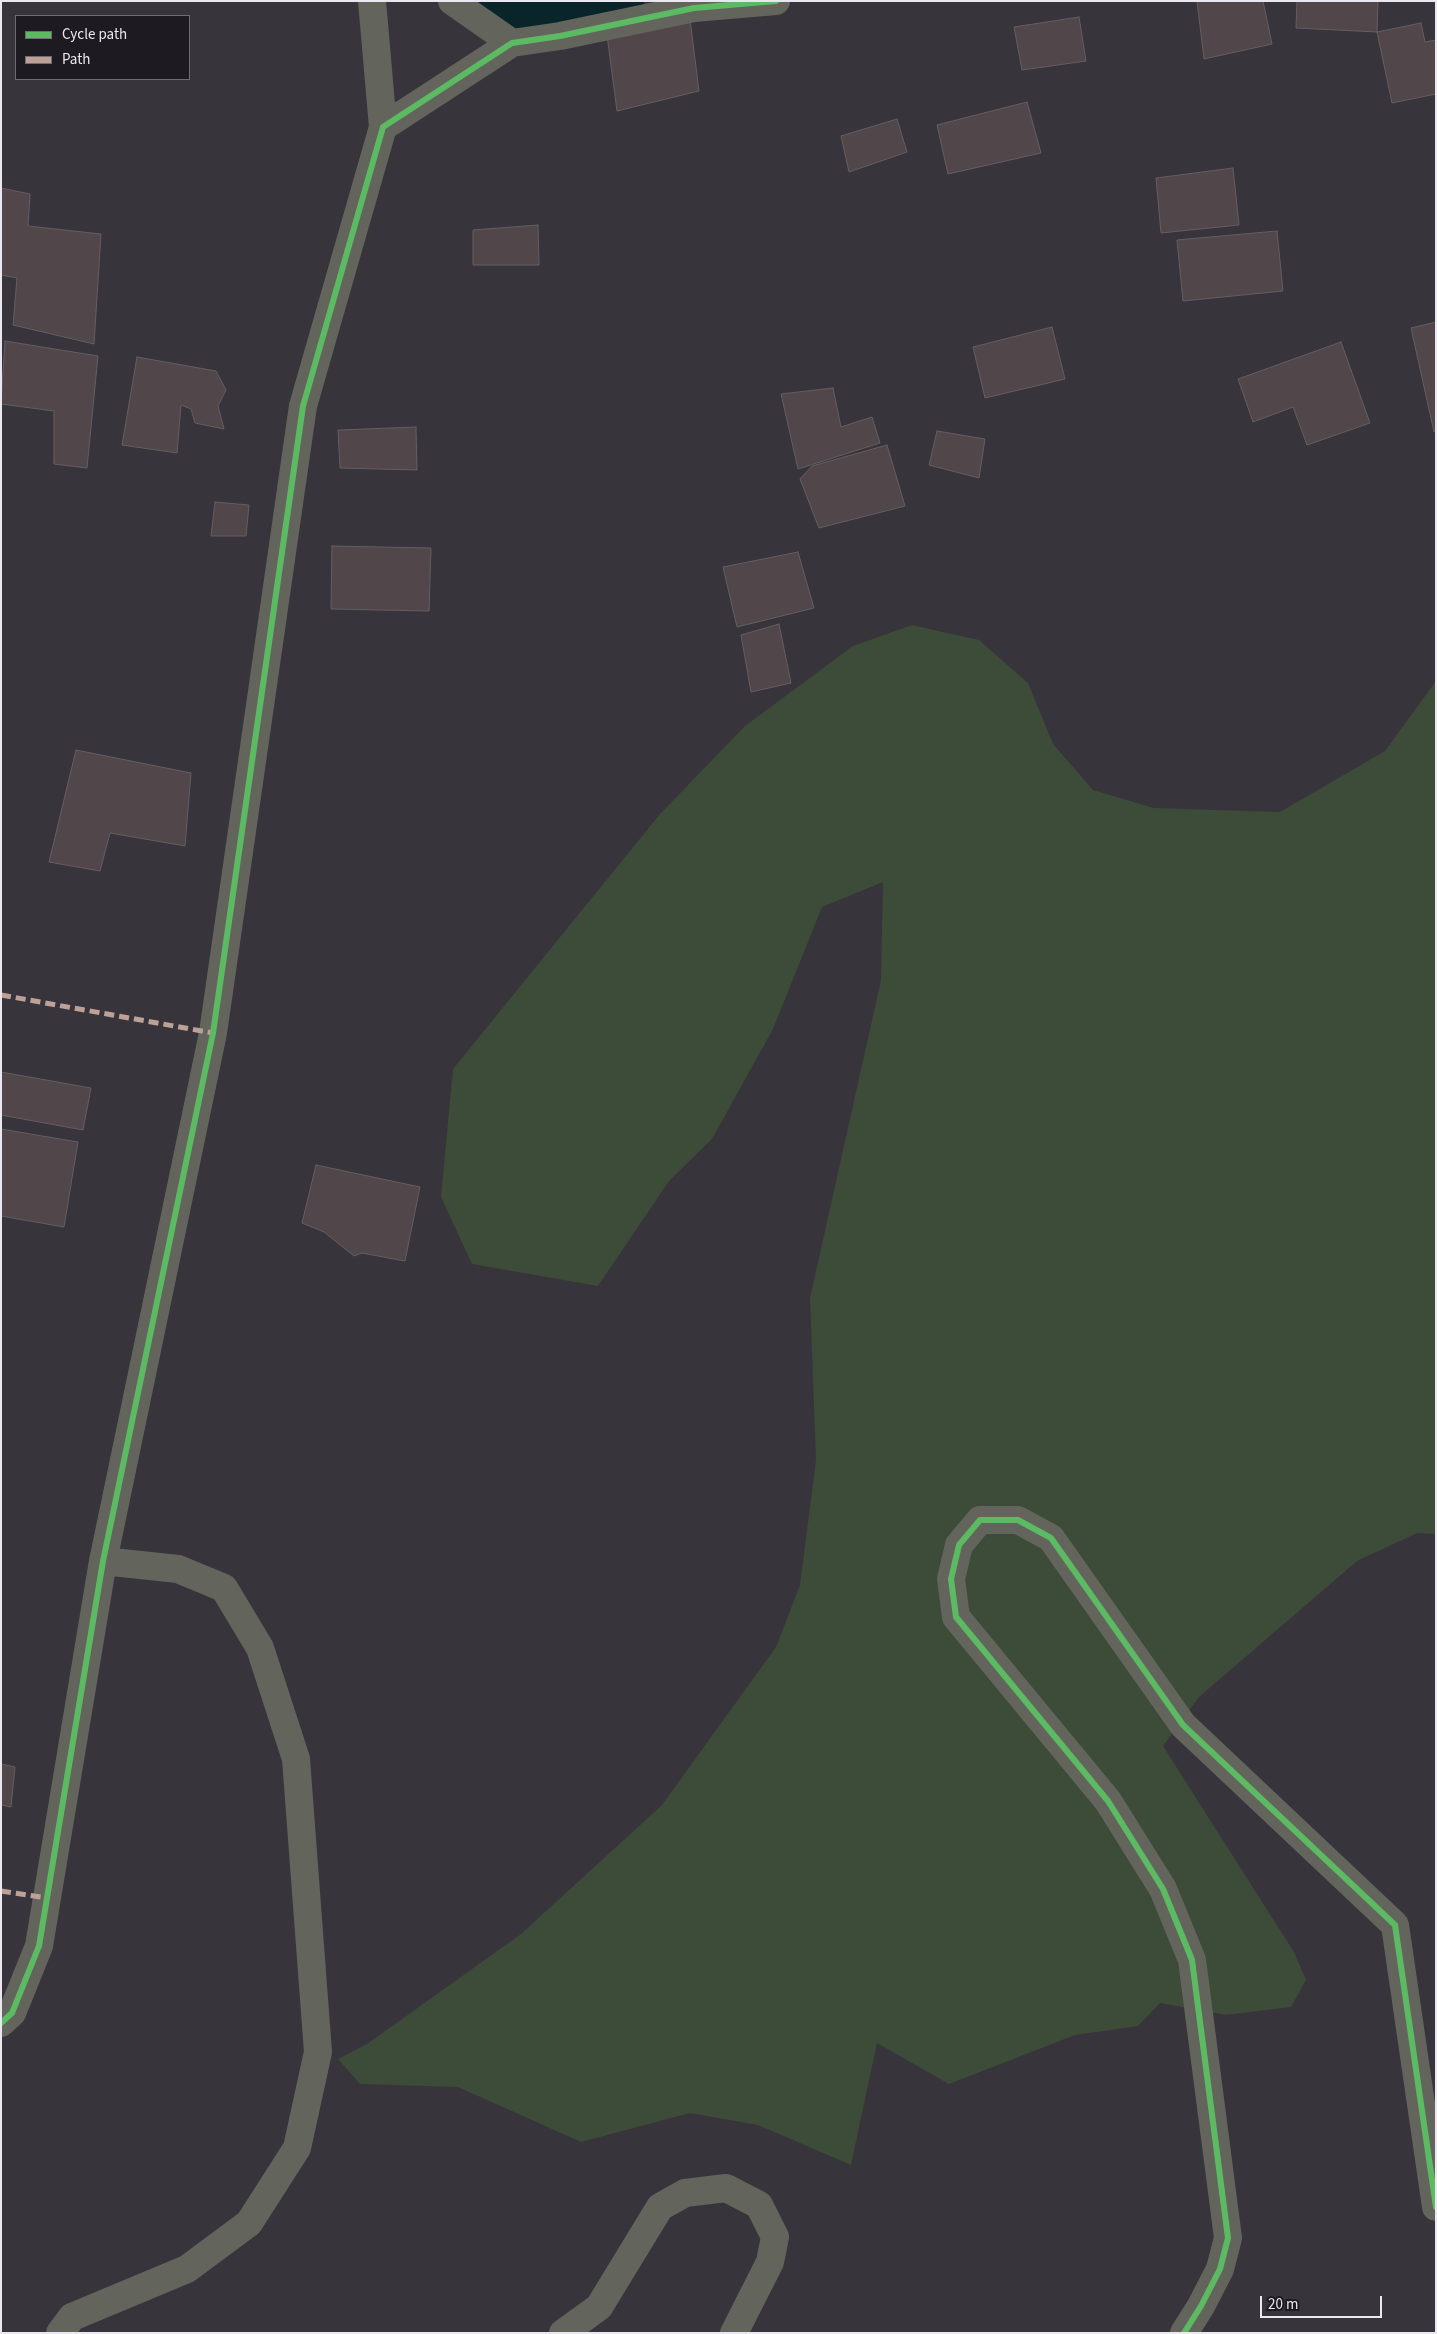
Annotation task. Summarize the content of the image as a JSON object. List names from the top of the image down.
{
  "legend": ["Cycle path", "Path"],
  "scale_bar": "20 m"
}
